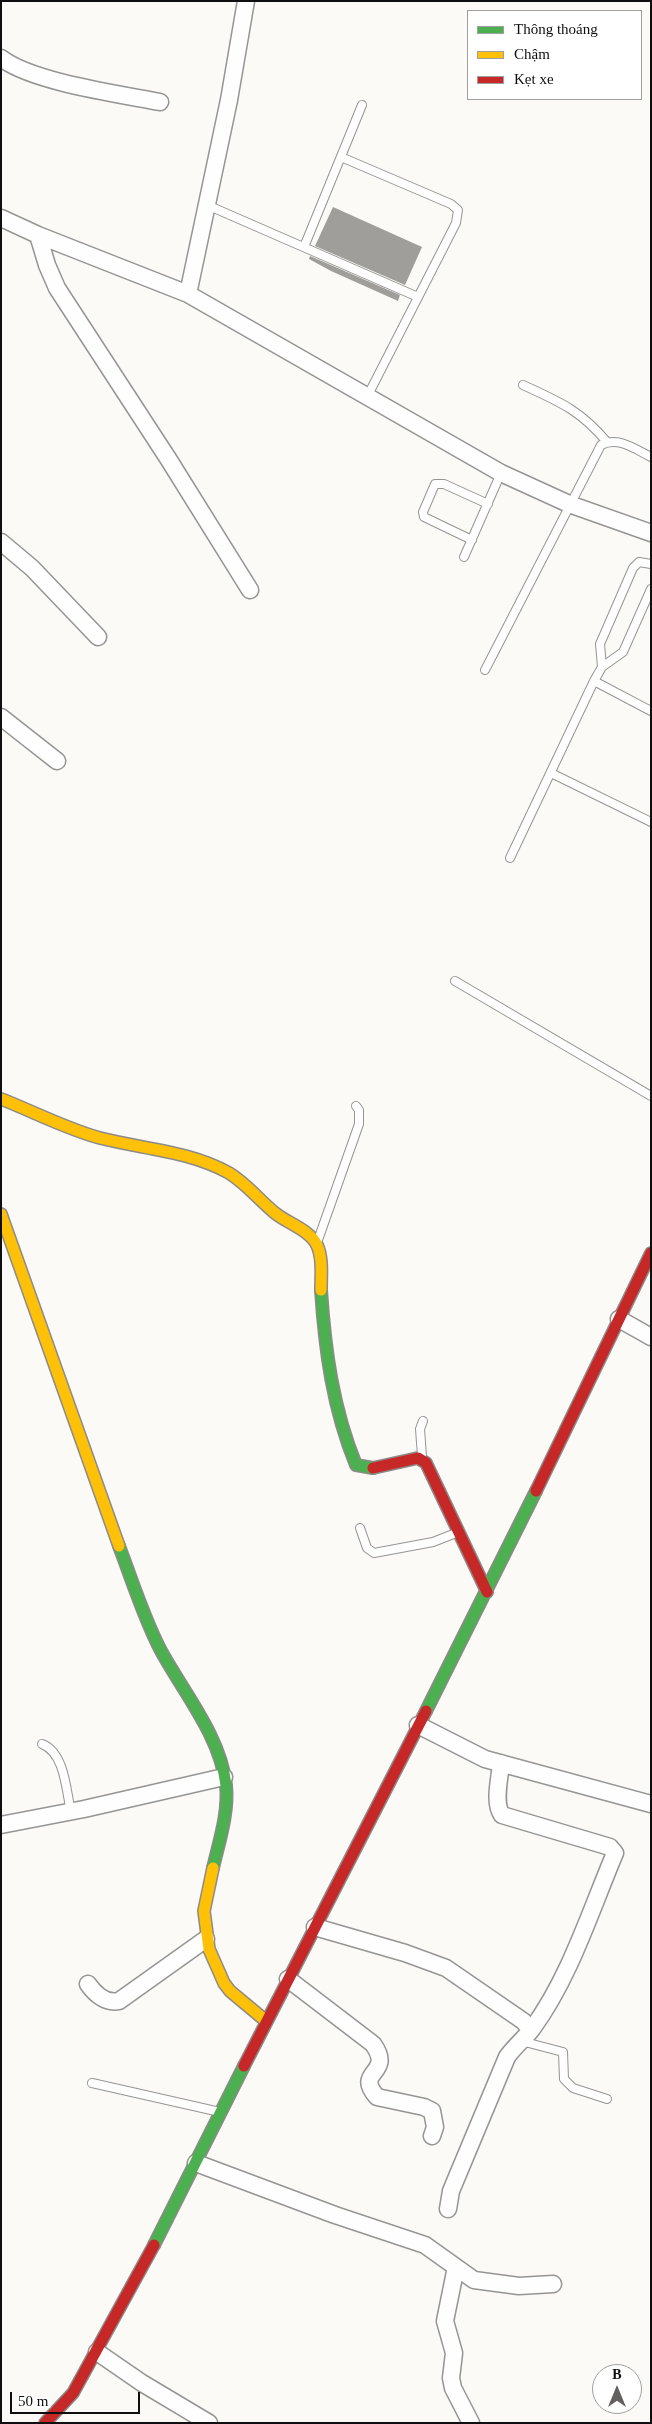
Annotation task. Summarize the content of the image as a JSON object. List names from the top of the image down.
{
  "legend": ["Thông thoáng", "Chậm", "Kẹt xe"],
  "scale_bar": "50 m",
  "north": "top"
}
